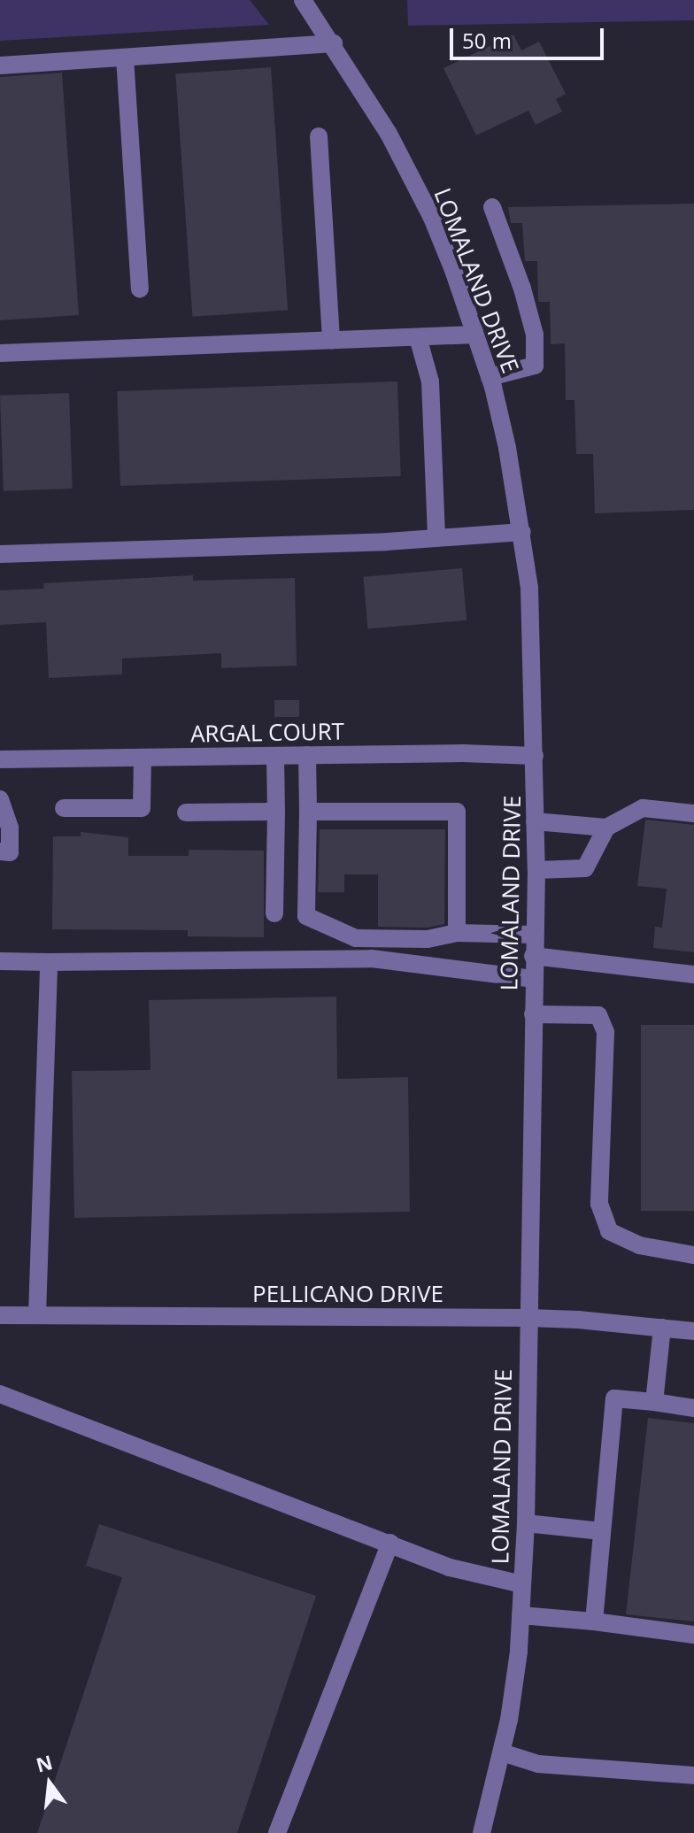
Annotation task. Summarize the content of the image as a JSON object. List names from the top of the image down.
{
  "streets": {
    "street": ["LOMALAND DRIVE", "ARGAL COURT", "PELLICANO DRIVE"]
  },
  "crossings": [
    ["LOMALAND DRIVE", "ARGAL COURT"],
    ["LOMALAND DRIVE", "PELLICANO DRIVE"]
  ],
  "scale_bar": "50 m",
  "north": "top"
}
